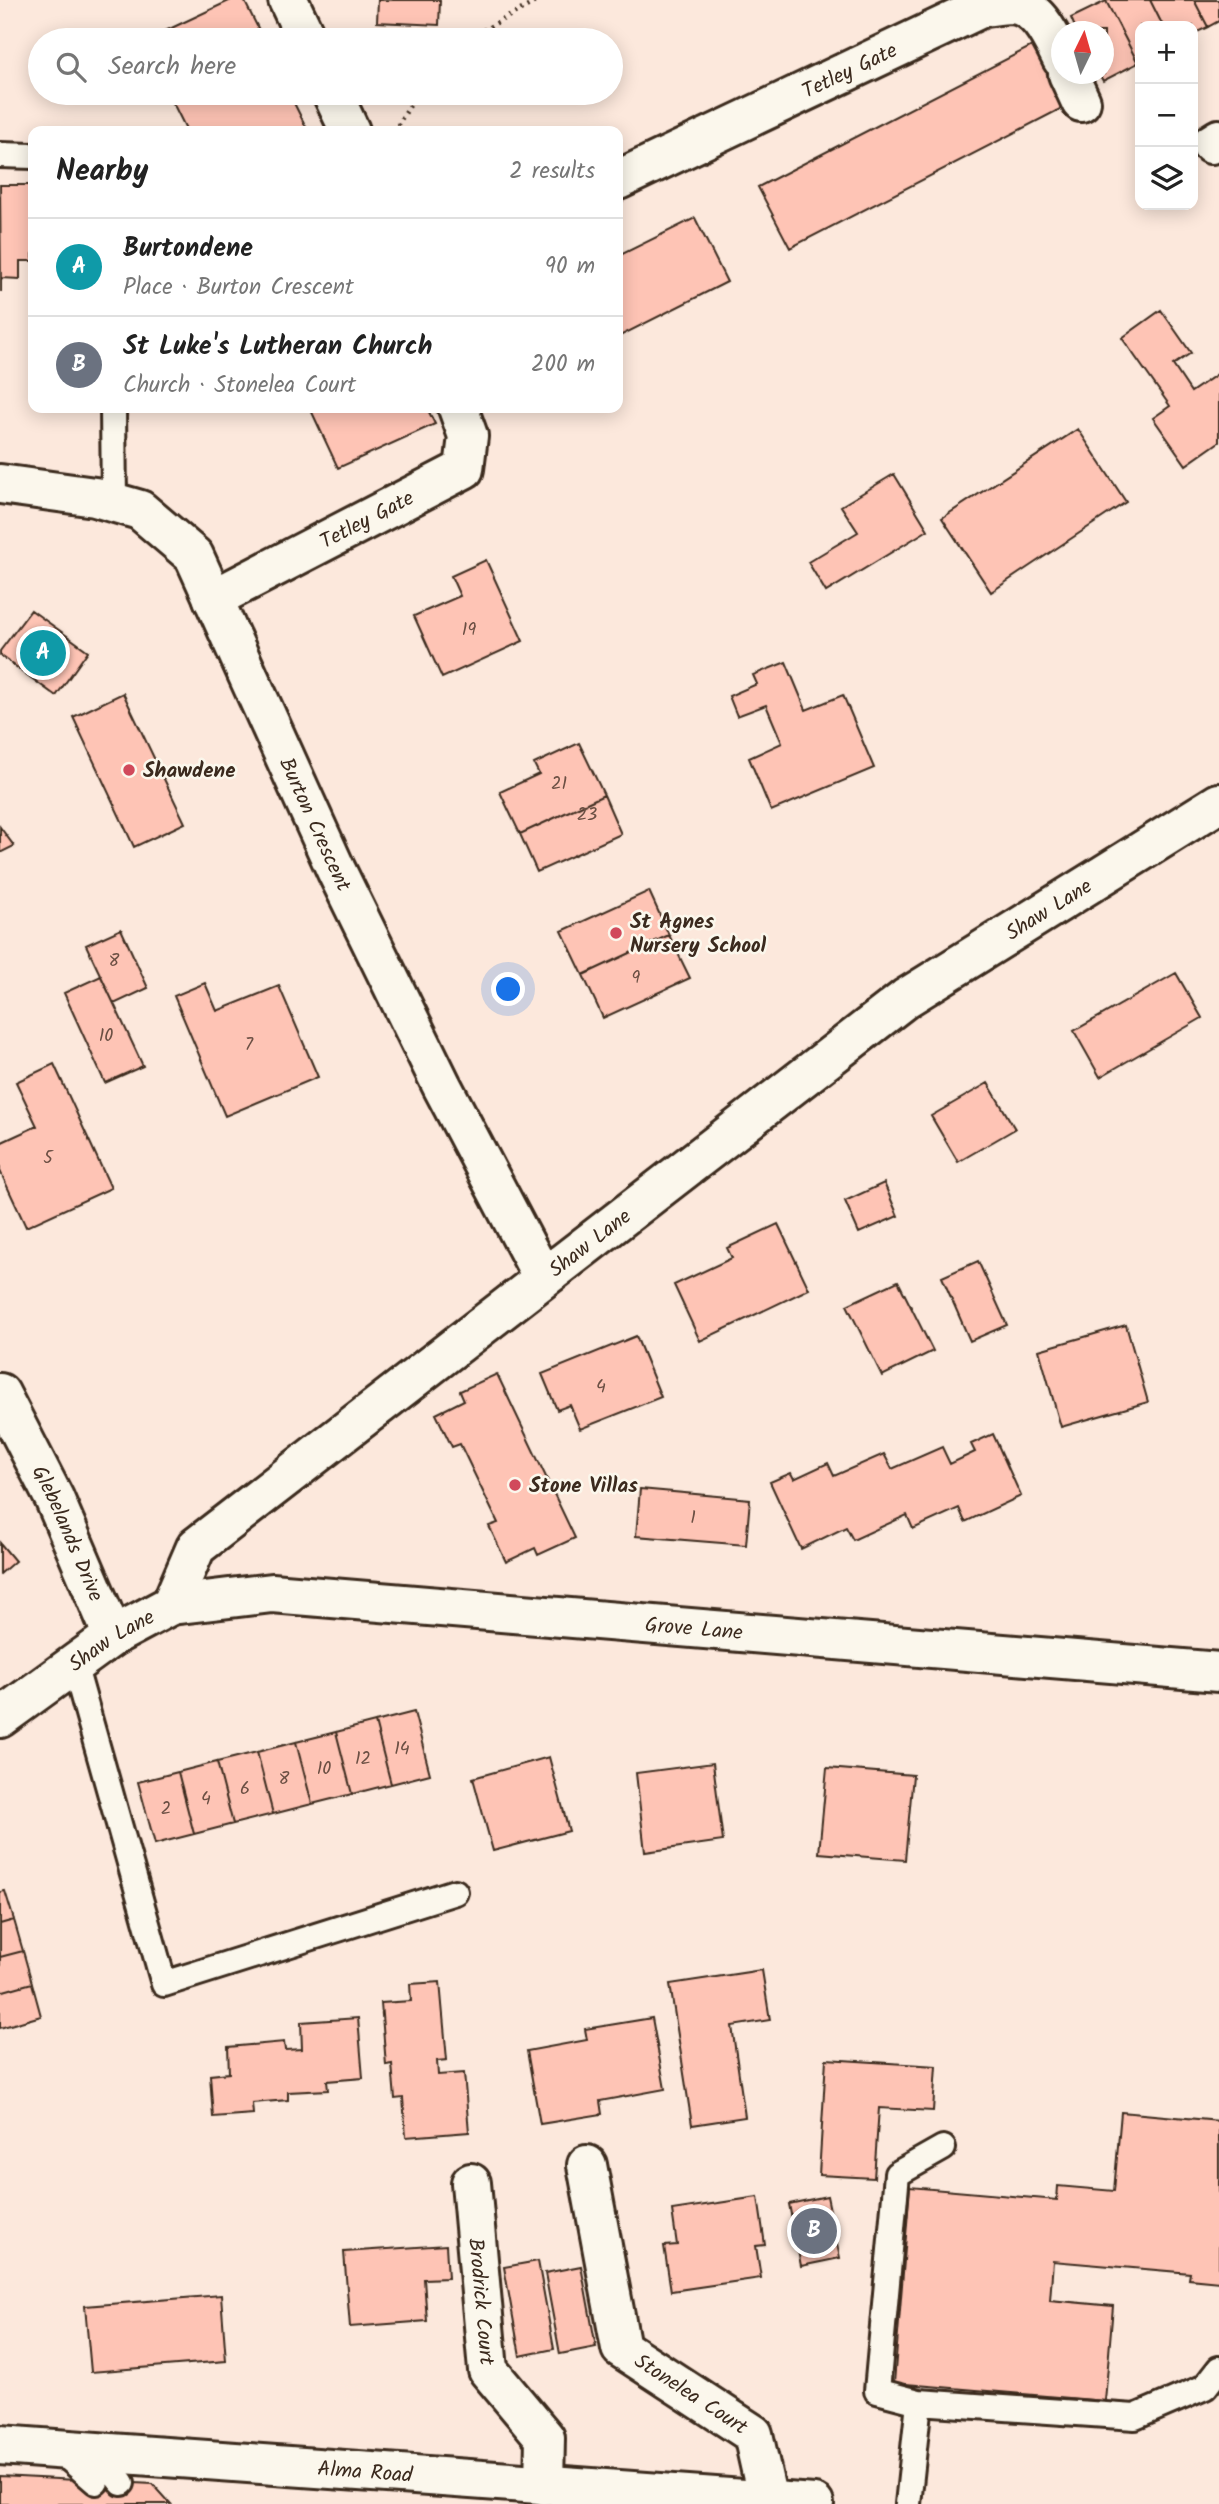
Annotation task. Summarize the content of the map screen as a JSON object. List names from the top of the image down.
{
  "streets": {
    "street": [
      "Tetley Gate",
      "Burton Crescent",
      "Shaw Lane",
      "Glebelands Drive",
      "Grove Lane",
      "Brodrick Court",
      "Stonelea Court",
      "Alma Road"
    ]
  },
  "crossings": [
    ["Tetley Gate", "Burton Crescent"],
    ["Burton Crescent", "Shaw Lane"],
    ["Shaw Lane", "Glebelands Drive"],
    ["Shaw Lane", "Grove Lane"],
    ["Brodrick Court", "Alma Road"],
    ["Stonelea Court", "Alma Road"]
  ],
  "places": ["Shawdene", "St Agnes Nursery School", "Stone Villas"],
  "house_numbers": [
    "19",
    "21",
    "23",
    "8",
    "9",
    "10",
    "7",
    "5",
    "4",
    "1",
    "14",
    "12",
    "10",
    "8",
    "6",
    "4",
    "2"
  ],
  "north": "top",
  "page": {
    "map_buttons": ["+", "−"],
    "search": "Search here",
    "heading": ["Nearby", "2 results"],
    "list": [
      {
        "mark": "A",
        "name": "Burtondene",
        "note": "Place · Burton Crescent",
        "value": "90 m"
      },
      {
        "mark": "B",
        "name": "St Luke's Lutheran Church",
        "note": "Church · Stonelea Court",
        "value": "200 m"
      }
    ],
    "pins": ["A", "B"]
  }
}
